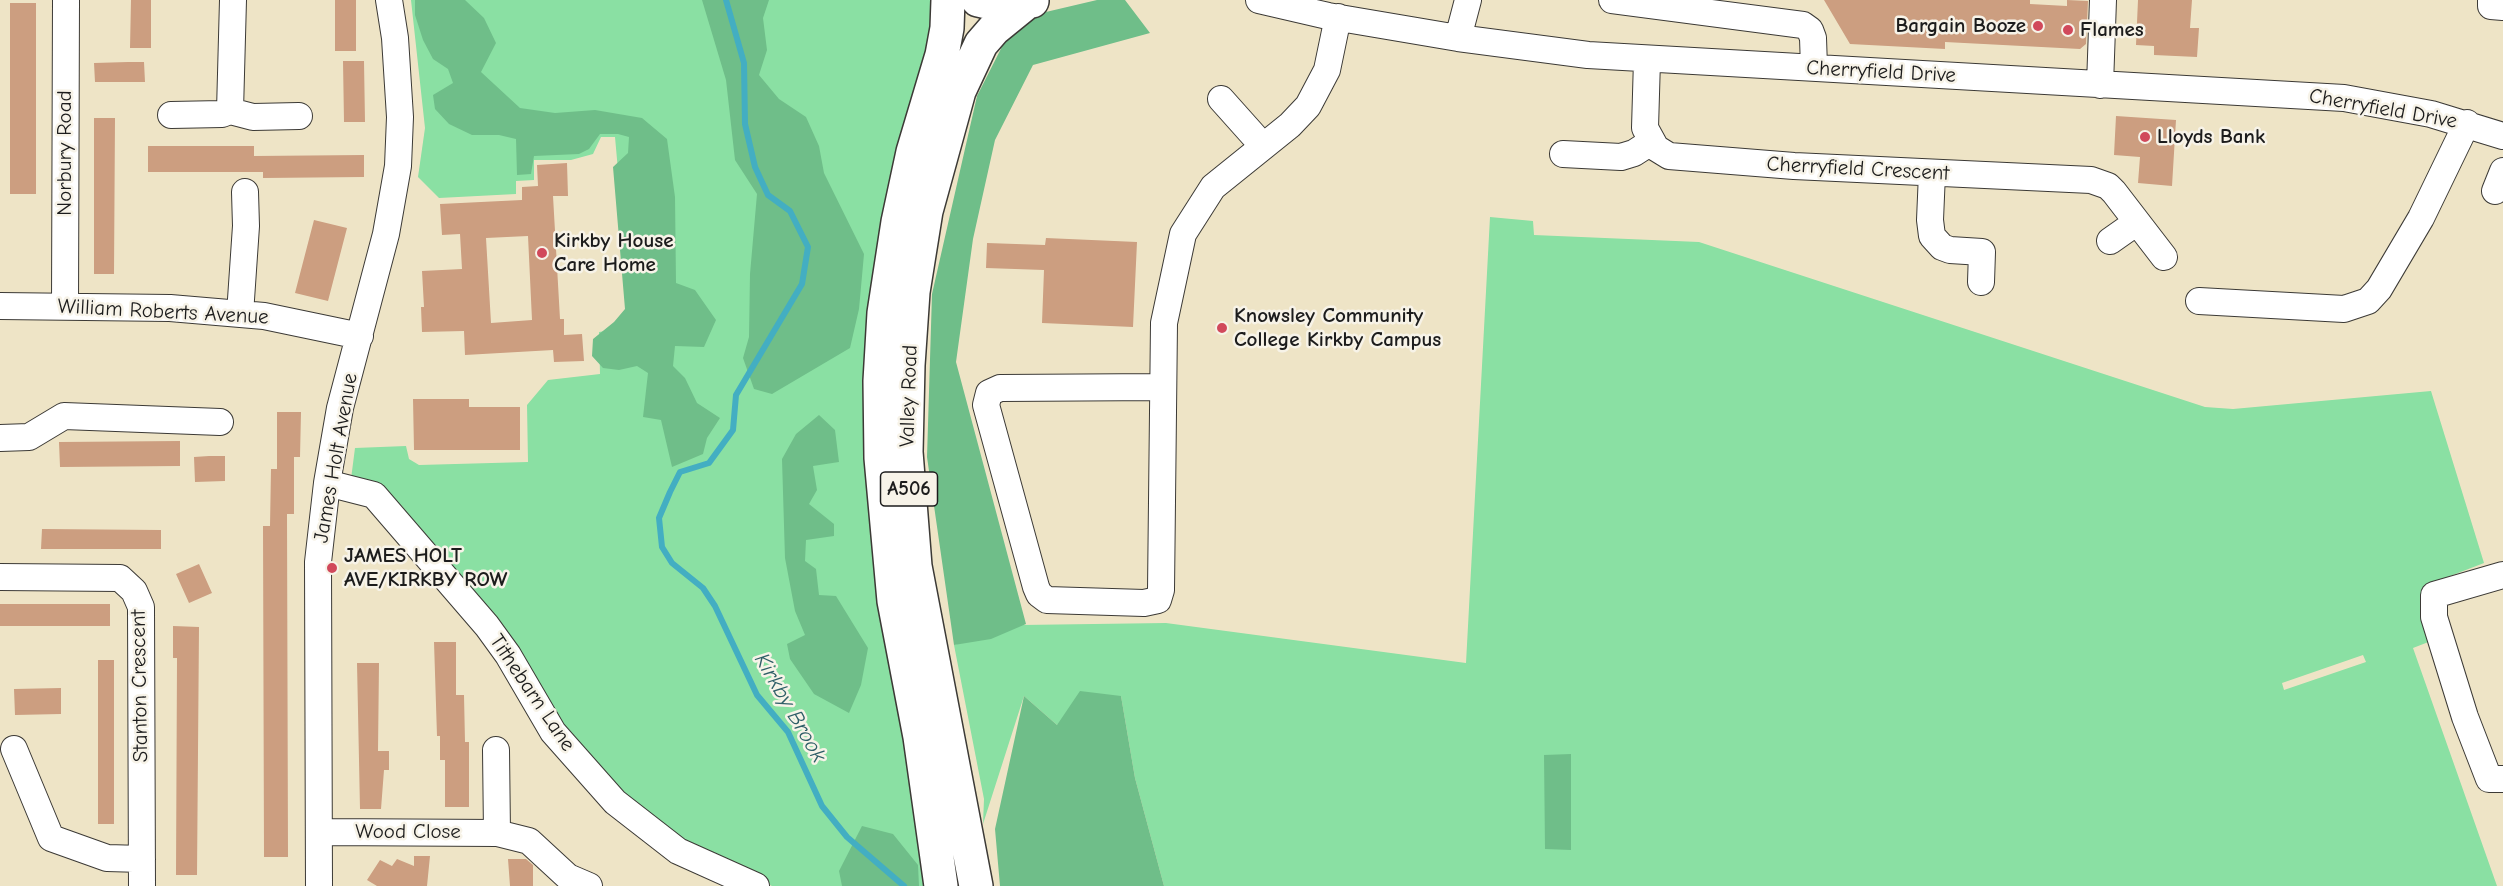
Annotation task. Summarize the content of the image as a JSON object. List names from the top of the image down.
{
  "streets": {
    "main road": ["Valley Road", "A506"],
    "street": [
      "Cherryfield Drive",
      "Norbury Road",
      "Cherryfield Crescent",
      "William Roberts Avenue",
      "James Holt Avenue",
      "Stanton Crescent",
      "Tithebarn Lane",
      "Wood Close"
    ]
  },
  "crossings": [
    ["Norbury Road", "William Roberts Avenue"],
    ["William Roberts Avenue", "James Holt Avenue"],
    ["Valley Road", "A506"],
    ["James Holt Avenue", "Tithebarn Lane"],
    ["James Holt Avenue", "Wood Close"]
  ],
  "water": ["Kirkby Brook"],
  "places": [
    "Bargain Booze",
    "Flames",
    "Lloyds Bank",
    "Kirkby House Care Home",
    "Knowsley Community College Kirkby Campus",
    "JAMES HOLT AVE/KIRKBY ROW"
  ]
}
